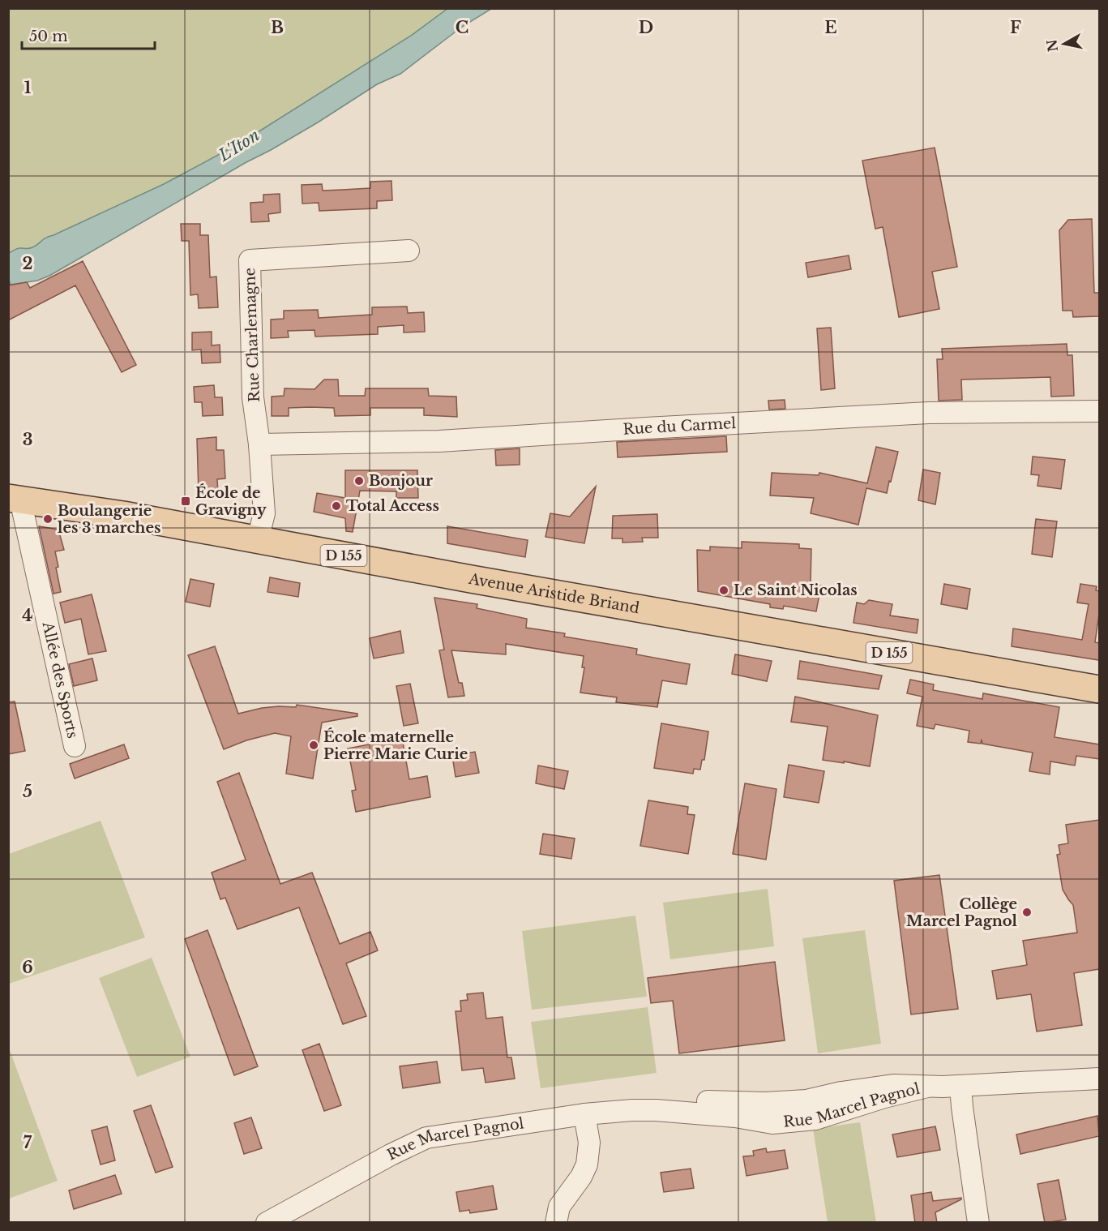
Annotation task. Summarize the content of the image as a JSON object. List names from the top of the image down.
{
  "streets": {
    "main road": ["D 155", "Avenue Aristide Briand"],
    "street": [
      "Rue Charlemagne",
      "Rue du Carmel",
      "Allée des Sports",
      "Rue Marcel Pagnol"
    ]
  },
  "crossings": [
    ["Rue Charlemagne", "Rue du Carmel"],
    ["Rue Charlemagne", "Avenue Aristide Briand"],
    ["Avenue Aristide Briand", "Allée des Sports"]
  ],
  "water": ["L'Iton"],
  "places": {
    "other": [
      "Bonjour",
      "Total Access",
      "Boulangerie les 3 marches",
      "Le Saint Nicolas",
      "École maternelle Pierre Marie Curie",
      "Collège Marcel Pagnol"
    ],
    "transit": ["École de Gravigny"]
  },
  "scale_bar": "50 m",
  "north": "left",
  "grid": {
    "columns": [
      "B",
      "C",
      "D",
      "E",
      "F"
    ],
    "rows": [
      "1",
      "2",
      "3",
      "4",
      "5",
      "6",
      "7"
    ]
  }
}
